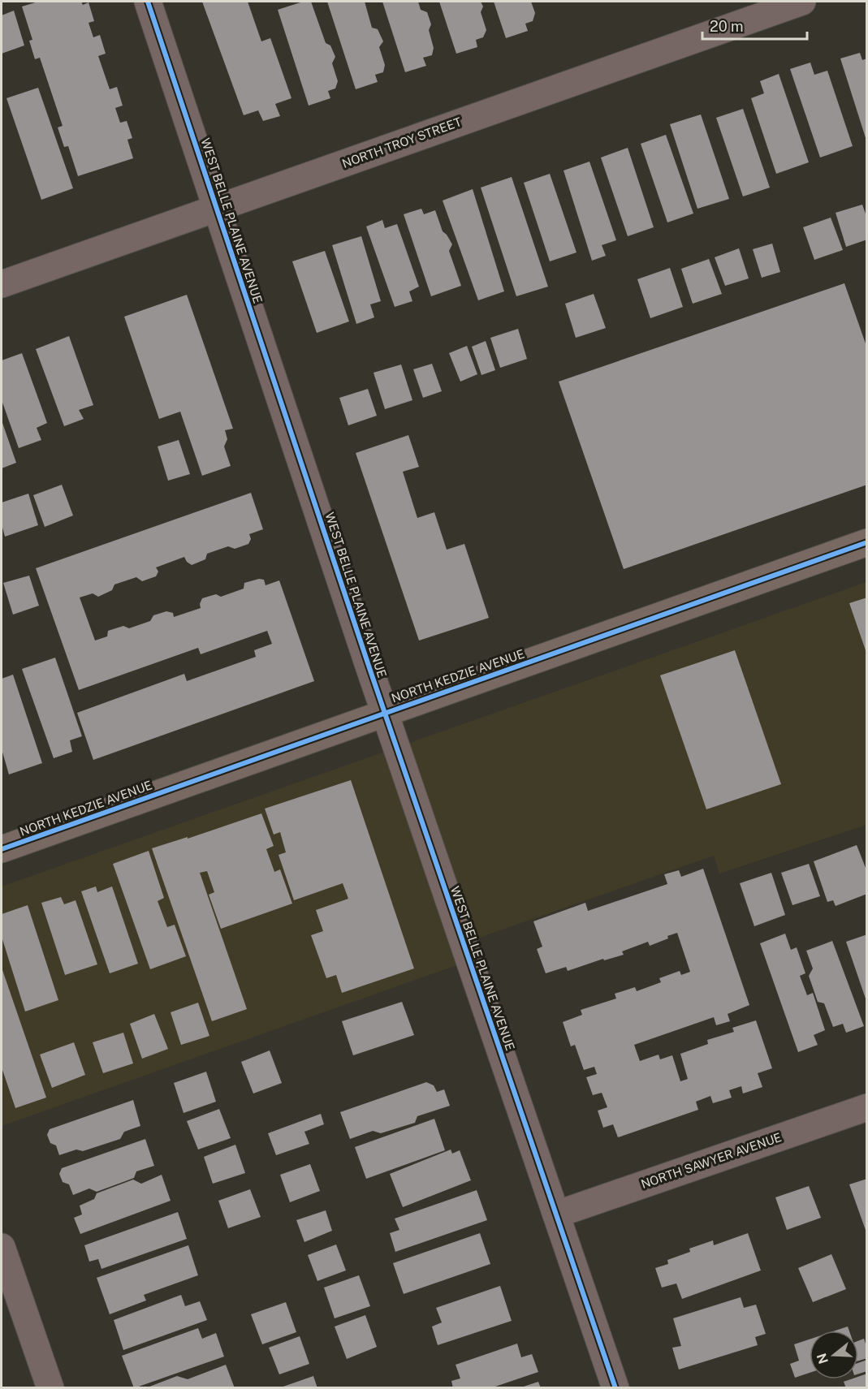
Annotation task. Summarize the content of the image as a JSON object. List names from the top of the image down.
{
  "streets": {
    "main road": ["NORTH KEDZIE AVENUE"],
    "street": ["NORTH TROY STREET", "WEST BELLE PLAINE AVENUE", "NORTH SAWYER AVENUE"]
  },
  "crossings": [
    ["NORTH TROY STREET", "WEST BELLE PLAINE AVENUE"],
    ["WEST BELLE PLAINE AVENUE", "NORTH KEDZIE AVENUE"],
    ["WEST BELLE PLAINE AVENUE", "NORTH SAWYER AVENUE"]
  ],
  "scale_bar": "20 m",
  "north": "left"
}
